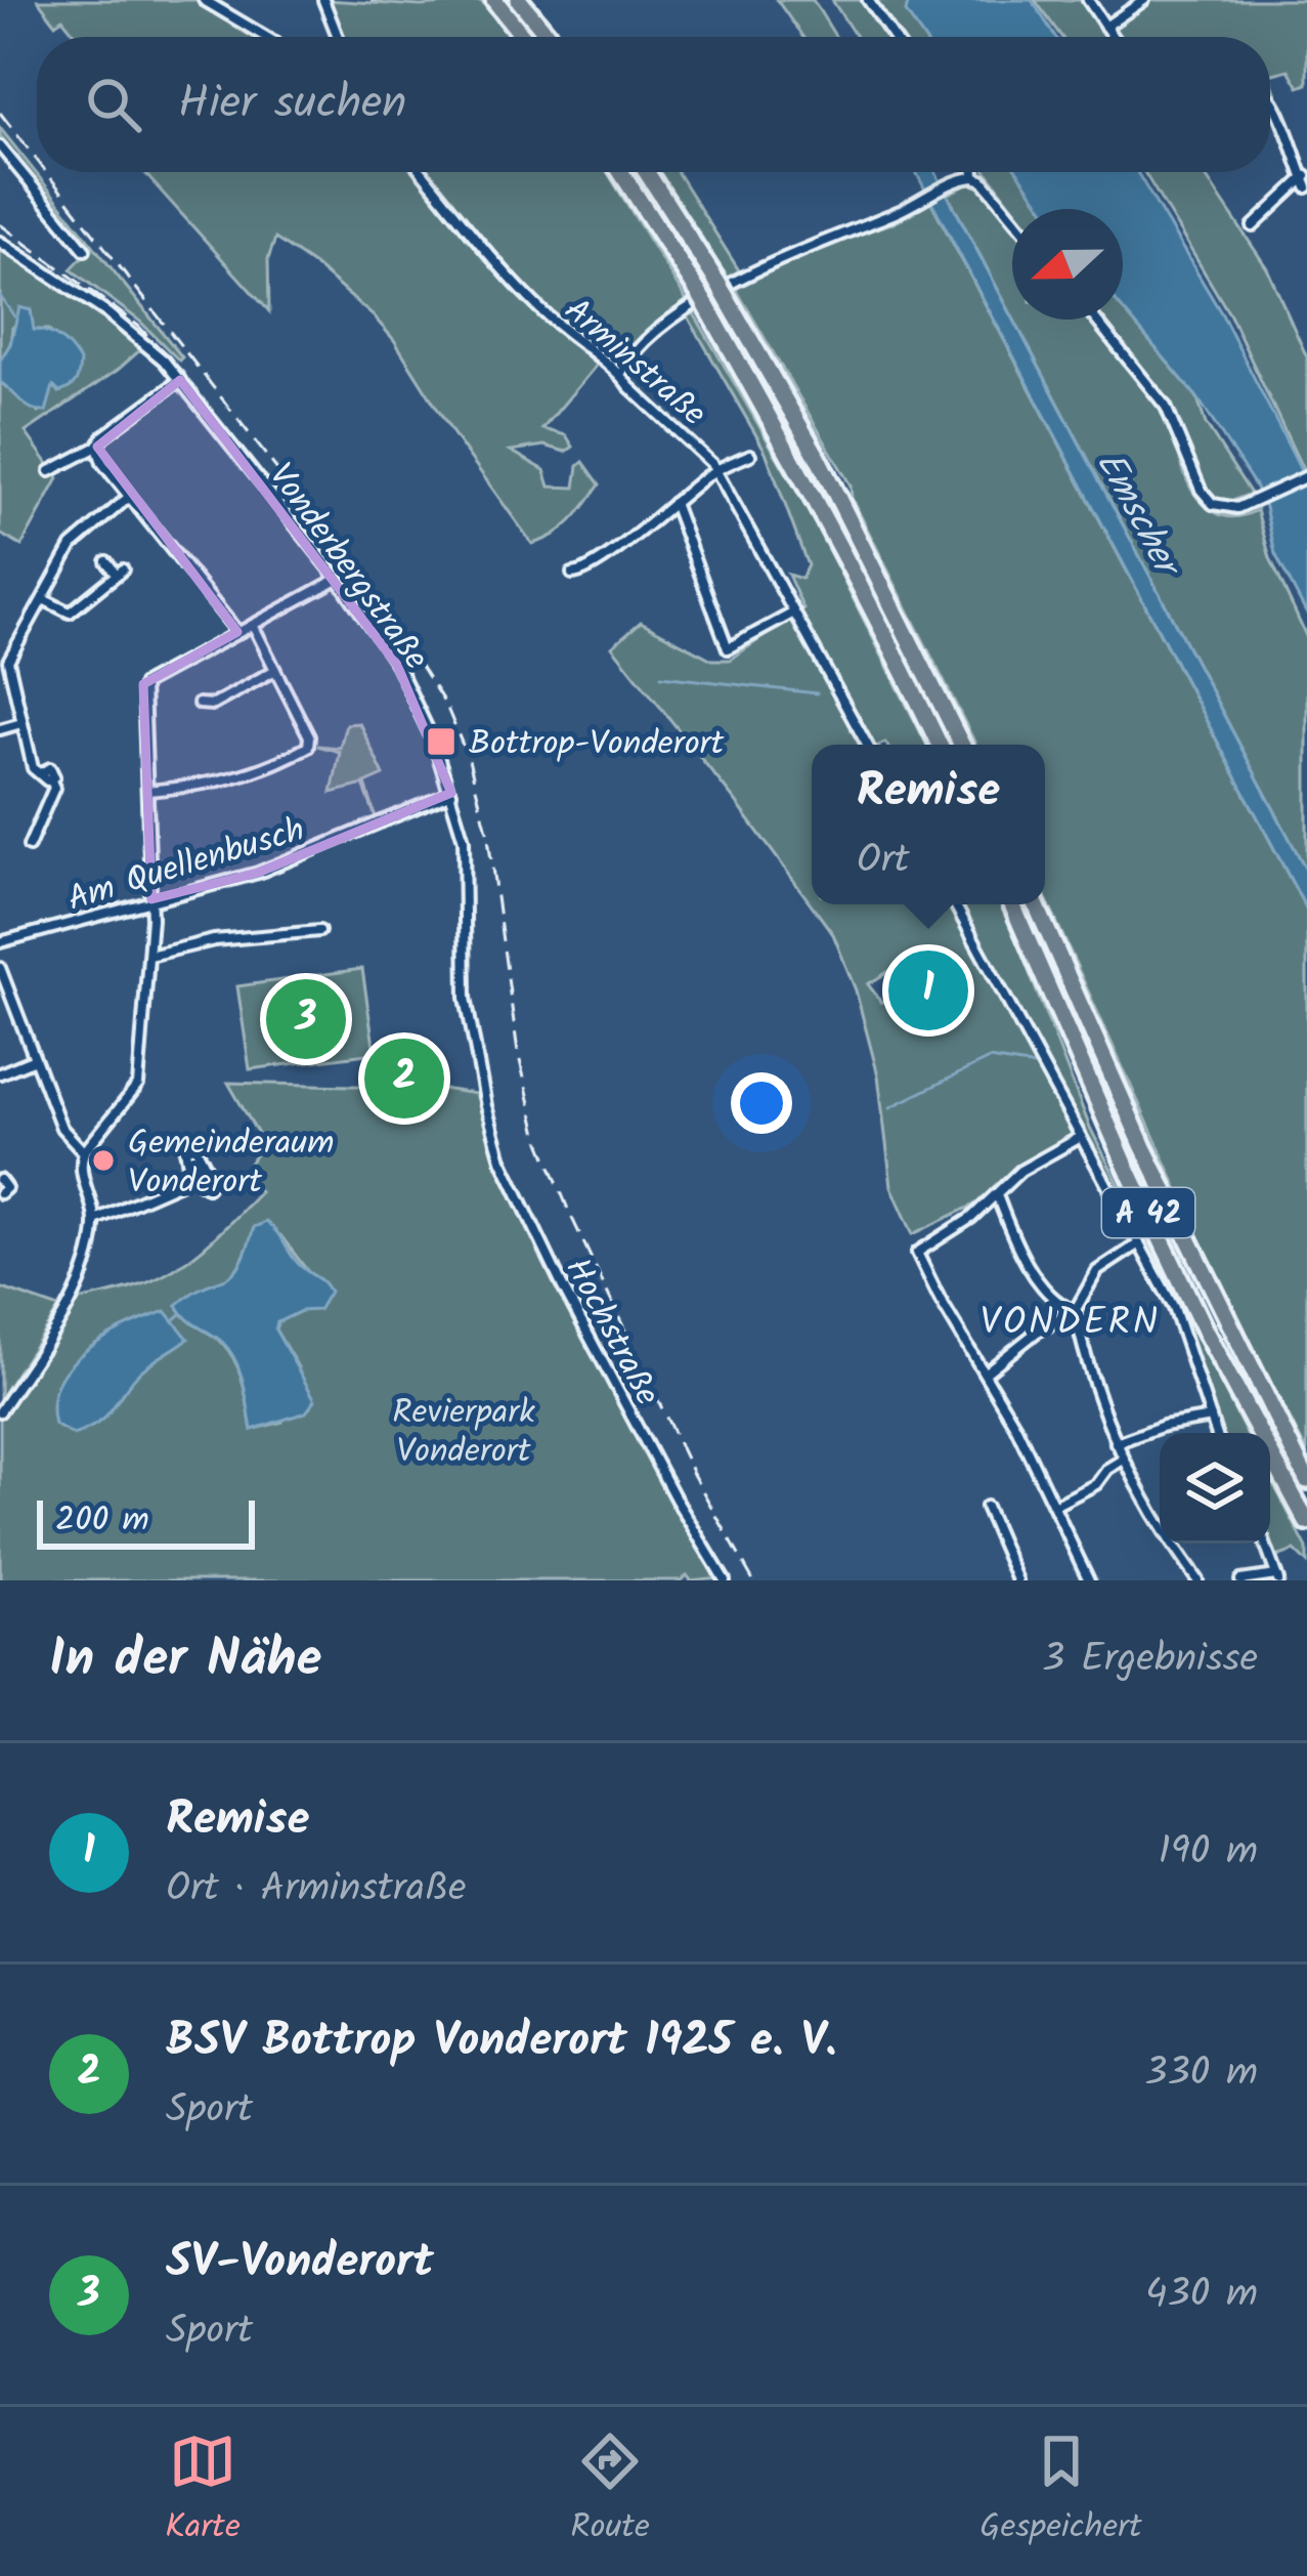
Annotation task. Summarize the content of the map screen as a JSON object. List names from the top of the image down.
{
  "streets": {
    "highway": ["A 42"],
    "street": [
      "Arminstraße",
      "Vonderbergstraße",
      "Am Quellenbusch",
      "Hochstraße"
    ]
  },
  "crossings": [
    ["Vonderbergstraße", "Am Quellenbusch"],
    ["Vonderbergstraße", "Hochstraße"]
  ],
  "districts": ["VONDERN"],
  "water": ["Emscher"],
  "parks": ["Revierpark Vonderort"],
  "places": {
    "transit": ["Bottrop-Vonderort"],
    "other": ["Gemeinderaum Vonderort"]
  },
  "scale_bar": "200 m",
  "north": "left",
  "page": {
    "search": "Hier suchen",
    "popup": ["Remise", "Ort"],
    "pins": ["1", "3", "2"],
    "scale": "200 m",
    "heading": ["In der Nähe", "3 Ergebnisse"],
    "list": [
      {
        "mark": "1",
        "name": "Remise",
        "note": "Ort · Arminstraße",
        "value": "190 m"
      },
      {
        "mark": "2",
        "name": "BSV Bottrop Vonderort 1925 e. V.",
        "note": "Sport",
        "value": "330 m"
      },
      {
        "mark": "3",
        "name": "SV-Vonderort",
        "note": "Sport",
        "value": "430 m"
      }
    ],
    "nav": ["Karte", "Route", "Gespeichert"]
  }
}
